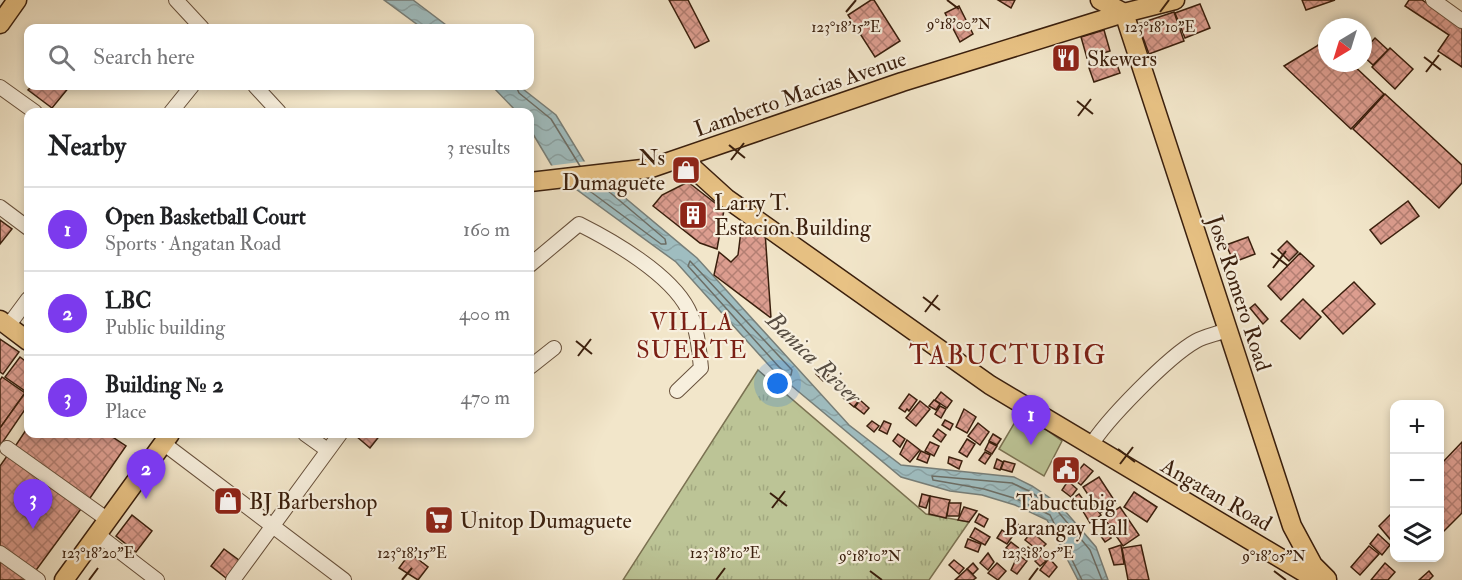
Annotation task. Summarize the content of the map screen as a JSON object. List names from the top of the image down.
{
  "streets": {
    "main road": ["Lamberto Macias Avenue", "Jose Romero Road", "Angatan Road"]
  },
  "crossings": [
    ["Lamberto Macias Avenue", "Jose Romero Road"],
    ["Lamberto Macias Avenue", "Angatan Road"]
  ],
  "districts": ["VILLA SUERTE", "TABUCTUBIG"],
  "water": ["Banica River"],
  "places": {
    "restaurant": ["Skewers"],
    "shop": ["Ns Dumaguete", "BJ Barbershop"],
    "building": ["Larry T. Estacion Building"],
    "public building": ["Tabuctubig Barangay Hall"],
    "supermarket": ["Unitop Dumaguete"]
  },
  "north": "bottom left",
  "page": {
    "search": "Search here",
    "heading": ["Nearby", "3 results"],
    "list": [
      {
        "mark": "1",
        "name": "Open Basketball Court",
        "note": "Sports · Angatan Road",
        "value": "160 m"
      },
      {
        "mark": "2",
        "name": "LBC",
        "note": "Public building",
        "value": "400 m"
      },
      {
        "mark": "3",
        "name": "Building № 2",
        "note": "Place",
        "value": "470 m"
      }
    ],
    "pins": ["1", "2", "3"],
    "map_buttons": ["+", "−"]
  },
  "coordinates": [
    "9°18'00\"N",
    "123°18'10\"E",
    "123°18'15\"E",
    "123°18'20\"E",
    "123°18'05\"E",
    "9°18'10\"N",
    "9°18'05\"N"
  ]
}
